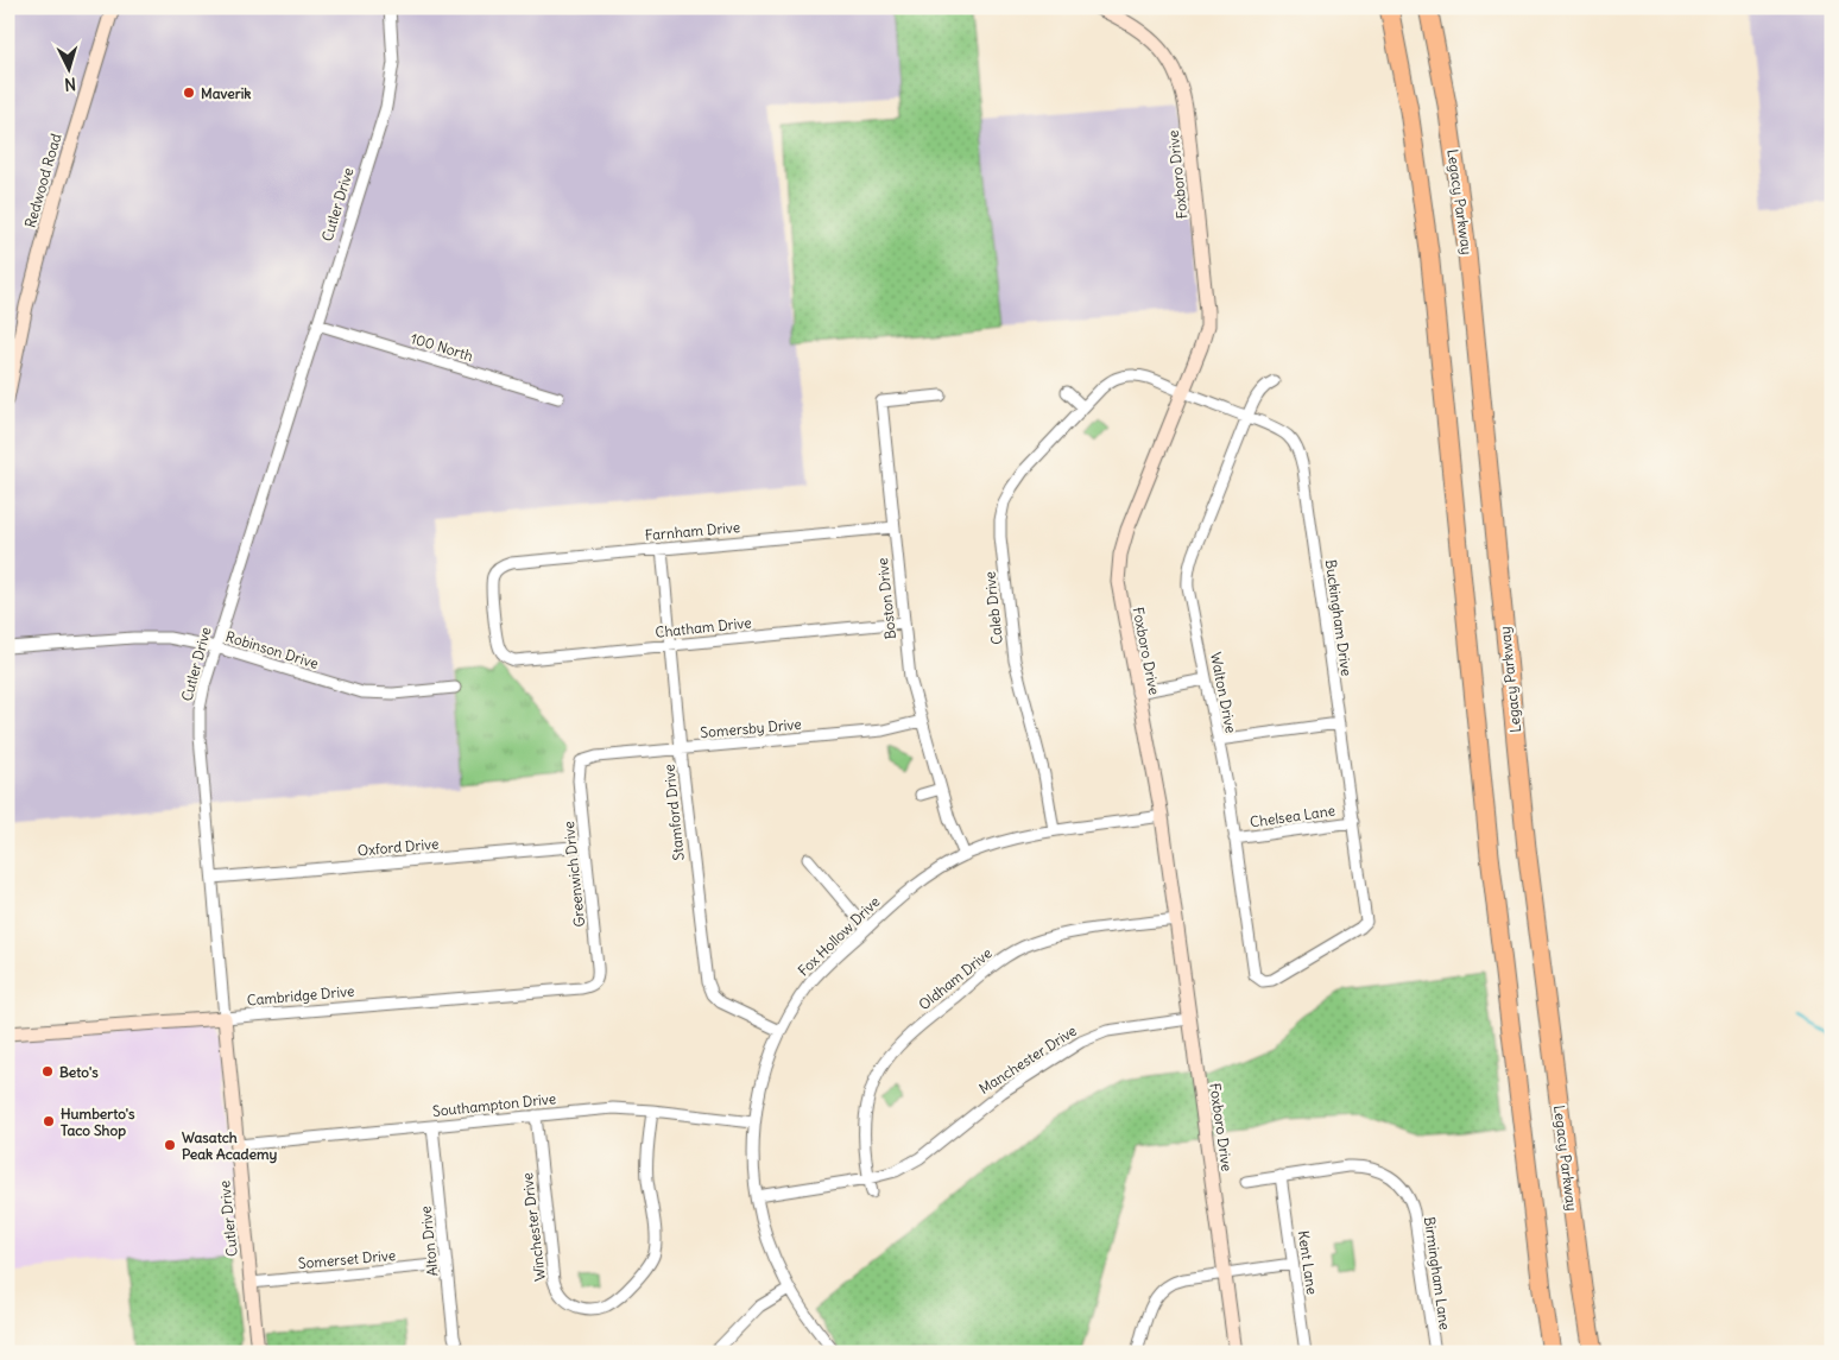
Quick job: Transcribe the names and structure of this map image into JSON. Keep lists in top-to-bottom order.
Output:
{
  "streets": {
    "highway": ["Legacy Parkway"],
    "street": [
      "Foxboro Drive",
      "Redwood Road",
      "Cutler Drive",
      "100 North",
      "Farnham Drive",
      "Boston Drive",
      "Caleb Drive",
      "Buckingham Drive",
      "Chatham Drive",
      "Robinson Drive",
      "Walton Drive",
      "Somersby Drive",
      "Stamford Drive",
      "Chelsea Lane",
      "Oxford Drive",
      "Greenwich Drive",
      "Fox Hollow Drive",
      "Oldham Drive",
      "Cambridge Drive",
      "Manchester Drive",
      "Southampton Drive",
      "Winchester Drive",
      "Alton Drive",
      "Somerset Drive",
      "Kent Lane",
      "Birmingham Lane"
    ]
  },
  "crossings": [
    ["Foxboro Drive", "Caleb Drive"],
    ["Foxboro Drive", "Buckingham Drive"],
    ["Foxboro Drive", "Fox Hollow Drive"],
    ["Foxboro Drive", "Oldham Drive"],
    ["Foxboro Drive", "Manchester Drive"],
    ["Cutler Drive", "100 North"],
    ["Cutler Drive", "Robinson Drive"],
    ["Cutler Drive", "Oxford Drive"],
    ["Cutler Drive", "Cambridge Drive"],
    ["Cutler Drive", "Southampton Drive"],
    ["Cutler Drive", "Somerset Drive"],
    ["Farnham Drive", "Boston Drive"],
    ["Farnham Drive", "Chatham Drive"],
    ["Farnham Drive", "Stamford Drive"],
    ["Boston Drive", "Chatham Drive"],
    ["Boston Drive", "Somersby Drive"],
    ["Boston Drive", "Fox Hollow Drive"],
    ["Caleb Drive", "Buckingham Drive"],
    ["Caleb Drive", "Fox Hollow Drive"],
    ["Buckingham Drive", "Walton Drive"],
    ["Buckingham Drive", "Chelsea Lane"],
    ["Chatham Drive", "Stamford Drive"],
    ["Walton Drive", "Chelsea Lane"],
    ["Somersby Drive", "Stamford Drive"],
    ["Somersby Drive", "Greenwich Drive"],
    ["Stamford Drive", "Fox Hollow Drive"],
    ["Oxford Drive", "Greenwich Drive"],
    ["Greenwich Drive", "Cambridge Drive"],
    ["Fox Hollow Drive", "Manchester Drive"],
    ["Fox Hollow Drive", "Southampton Drive"],
    ["Oldham Drive", "Manchester Drive"],
    ["Southampton Drive", "Winchester Drive"],
    ["Southampton Drive", "Alton Drive"],
    ["Alton Drive", "Somerset Drive"],
    ["Kent Lane", "Birmingham Lane"]
  ],
  "places": [
    "Maverik",
    "Beto's",
    "Humberto's Taco Shop",
    "Wasatch Peak Academy"
  ],
  "north": "bottom"
}
